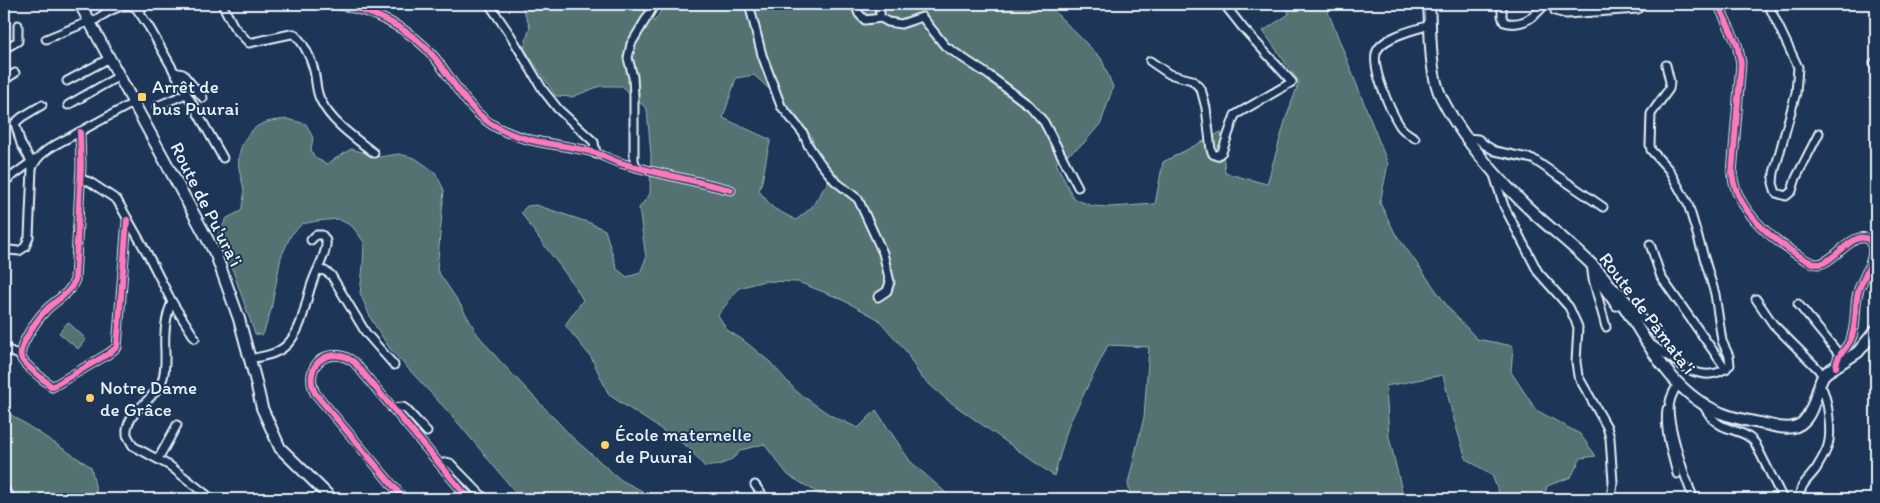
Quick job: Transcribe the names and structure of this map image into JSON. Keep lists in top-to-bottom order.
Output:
{
  "streets": {
    "main road": ["Route de Pu'ura'i", "Route de Pāmata'i"]
  },
  "places": {
    "transit": ["Arrêt de bus Puurai"],
    "other": ["Notre Dame de Grâce", "École maternelle de Puurai"]
  }
}
